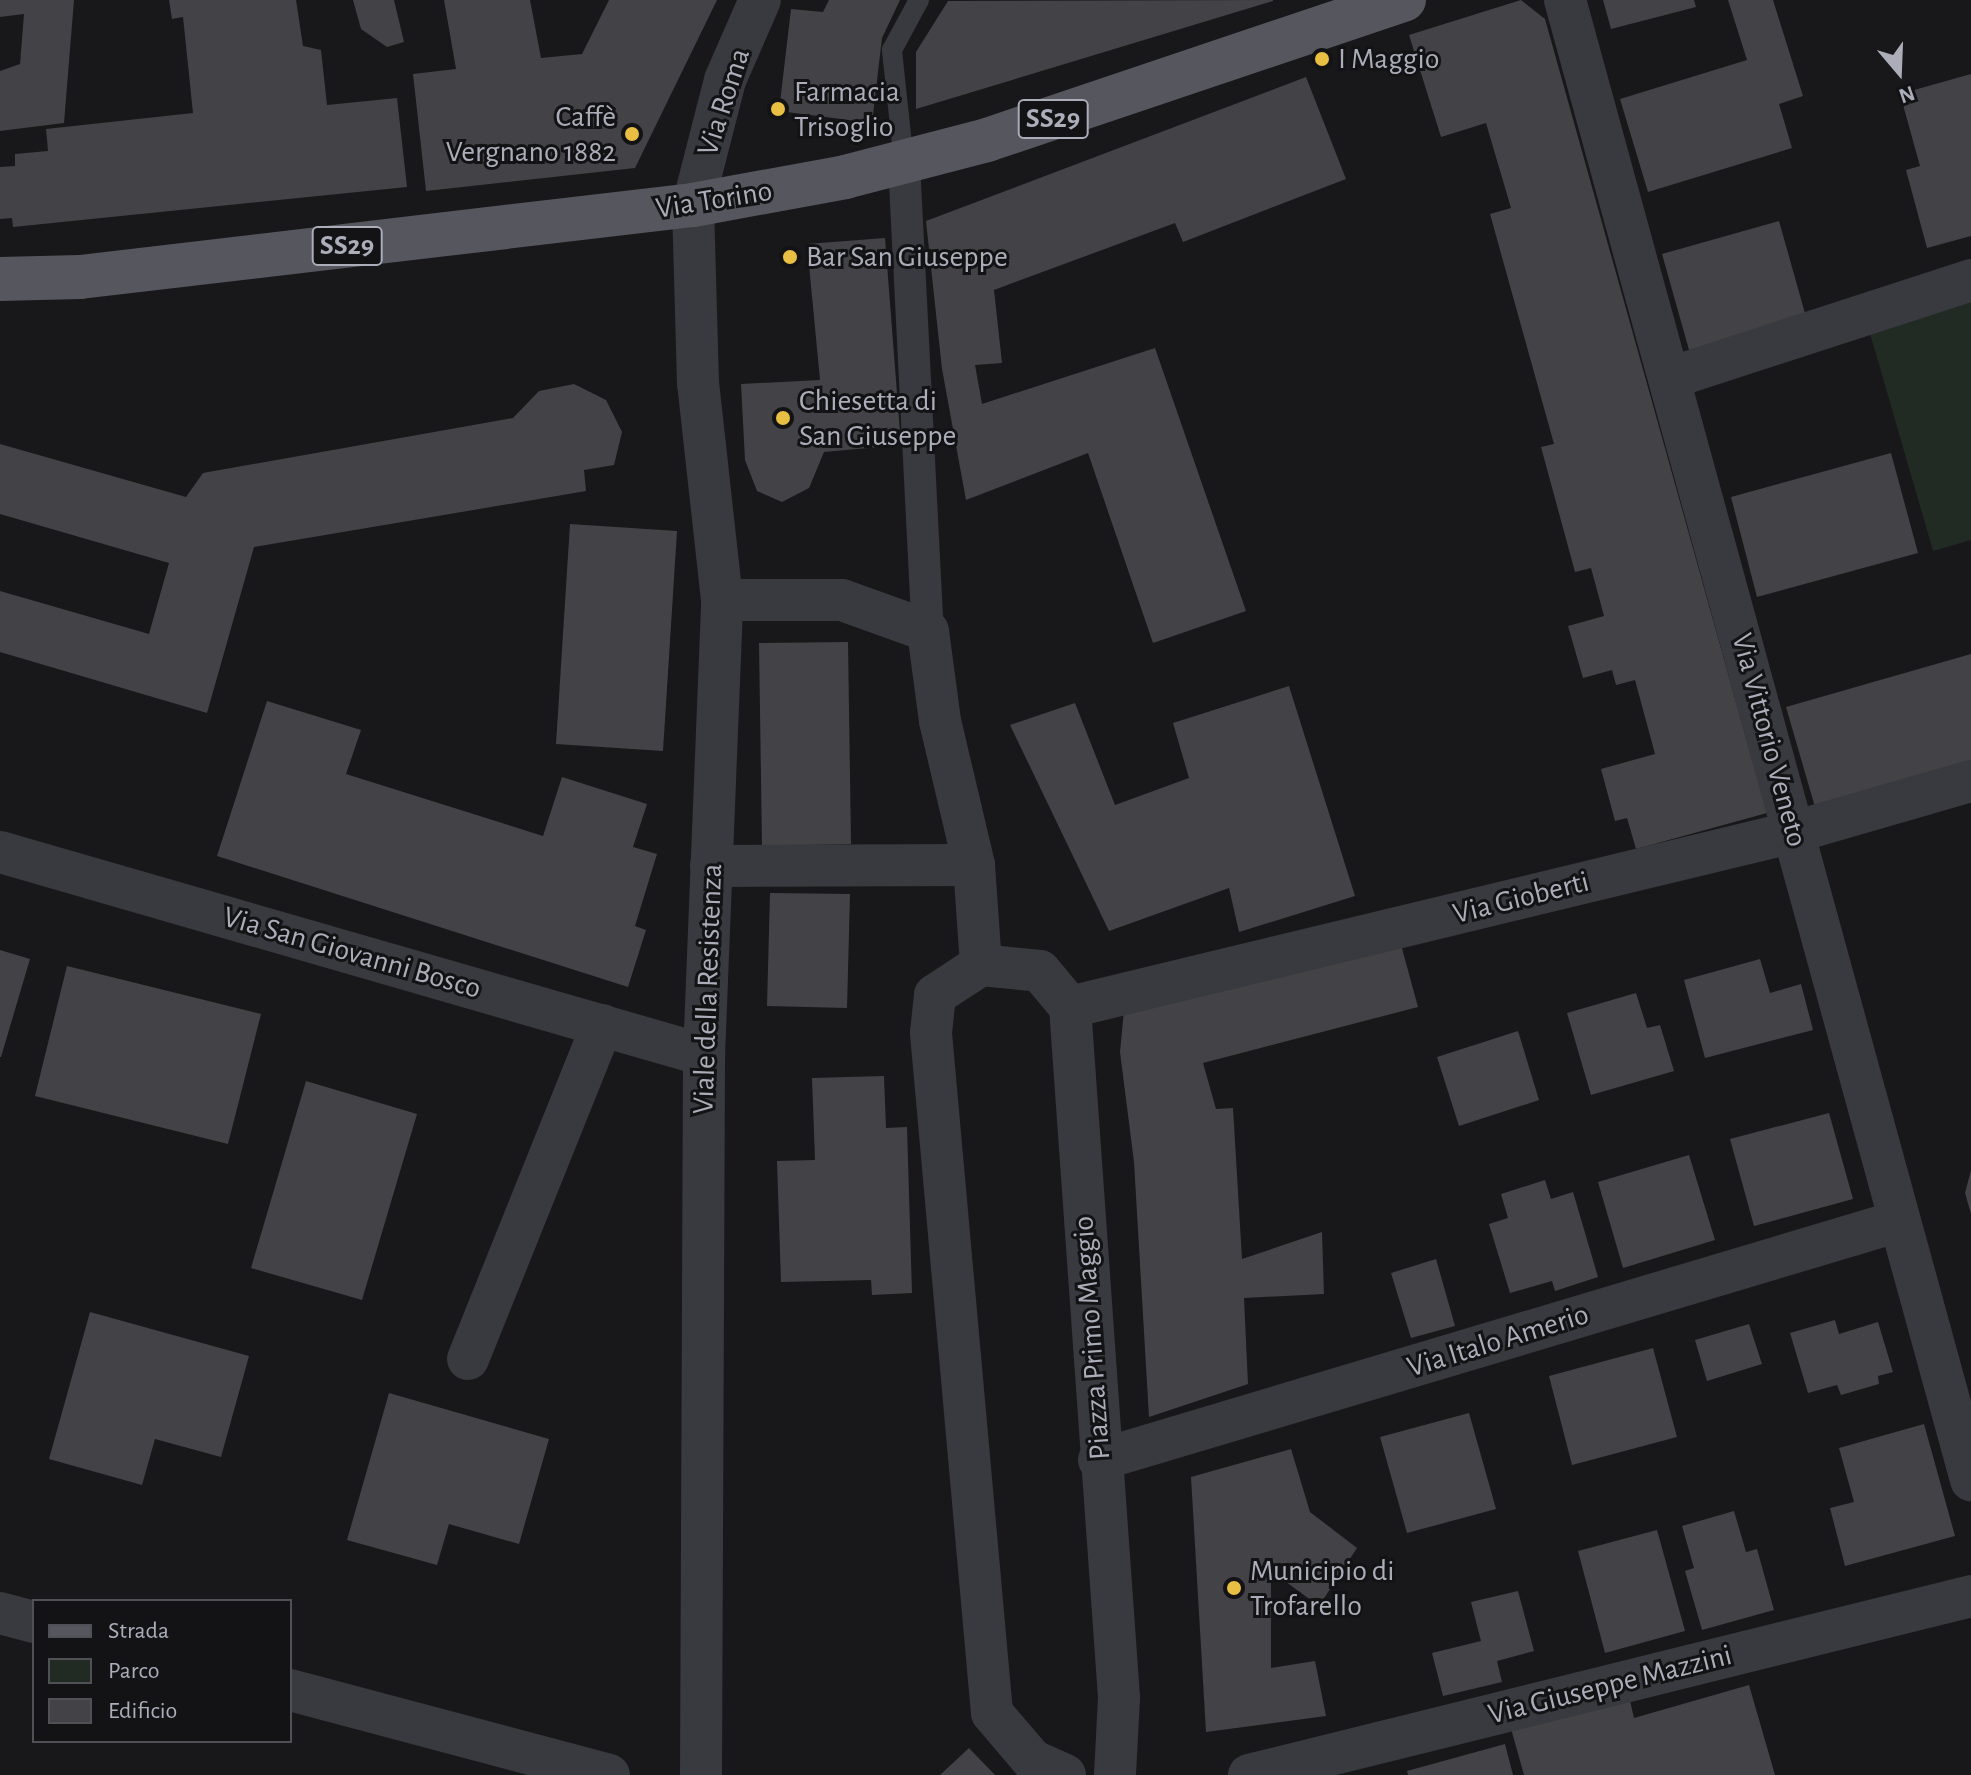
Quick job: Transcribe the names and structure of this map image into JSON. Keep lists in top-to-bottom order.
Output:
{
  "streets": {
    "main road": ["SS29", "Via Torino"],
    "street": [
      "Via Roma",
      "Via Vittorio Veneto",
      "Via Gioberti",
      "Via San Giovanni Bosco",
      "Viale della Resistenza",
      "Piazza Primo Maggio",
      "Via Italo Amerio",
      "Via Giuseppe Mazzini"
    ]
  },
  "crossings": [
    ["Via Roma", "Via Torino"],
    ["Via Roma", "Viale della Resistenza"],
    ["Via Torino", "Viale della Resistenza"],
    ["Via Vittorio Veneto", "Via Gioberti"],
    ["Via Vittorio Veneto", "Via Italo Amerio"],
    ["Via Gioberti", "Piazza Primo Maggio"],
    ["Via San Giovanni Bosco", "Viale della Resistenza"],
    ["Piazza Primo Maggio", "Via Italo Amerio"]
  ],
  "places": [
    "I Maggio",
    "Farmacia Trisoglio",
    "Caffè Vergnano 1882",
    "Bar San Giuseppe",
    "Chiesetta di San Giuseppe",
    "Municipio di Trofarello"
  ],
  "legend": ["Strada", "Parco", "Edificio"],
  "north": "bottom"
}
